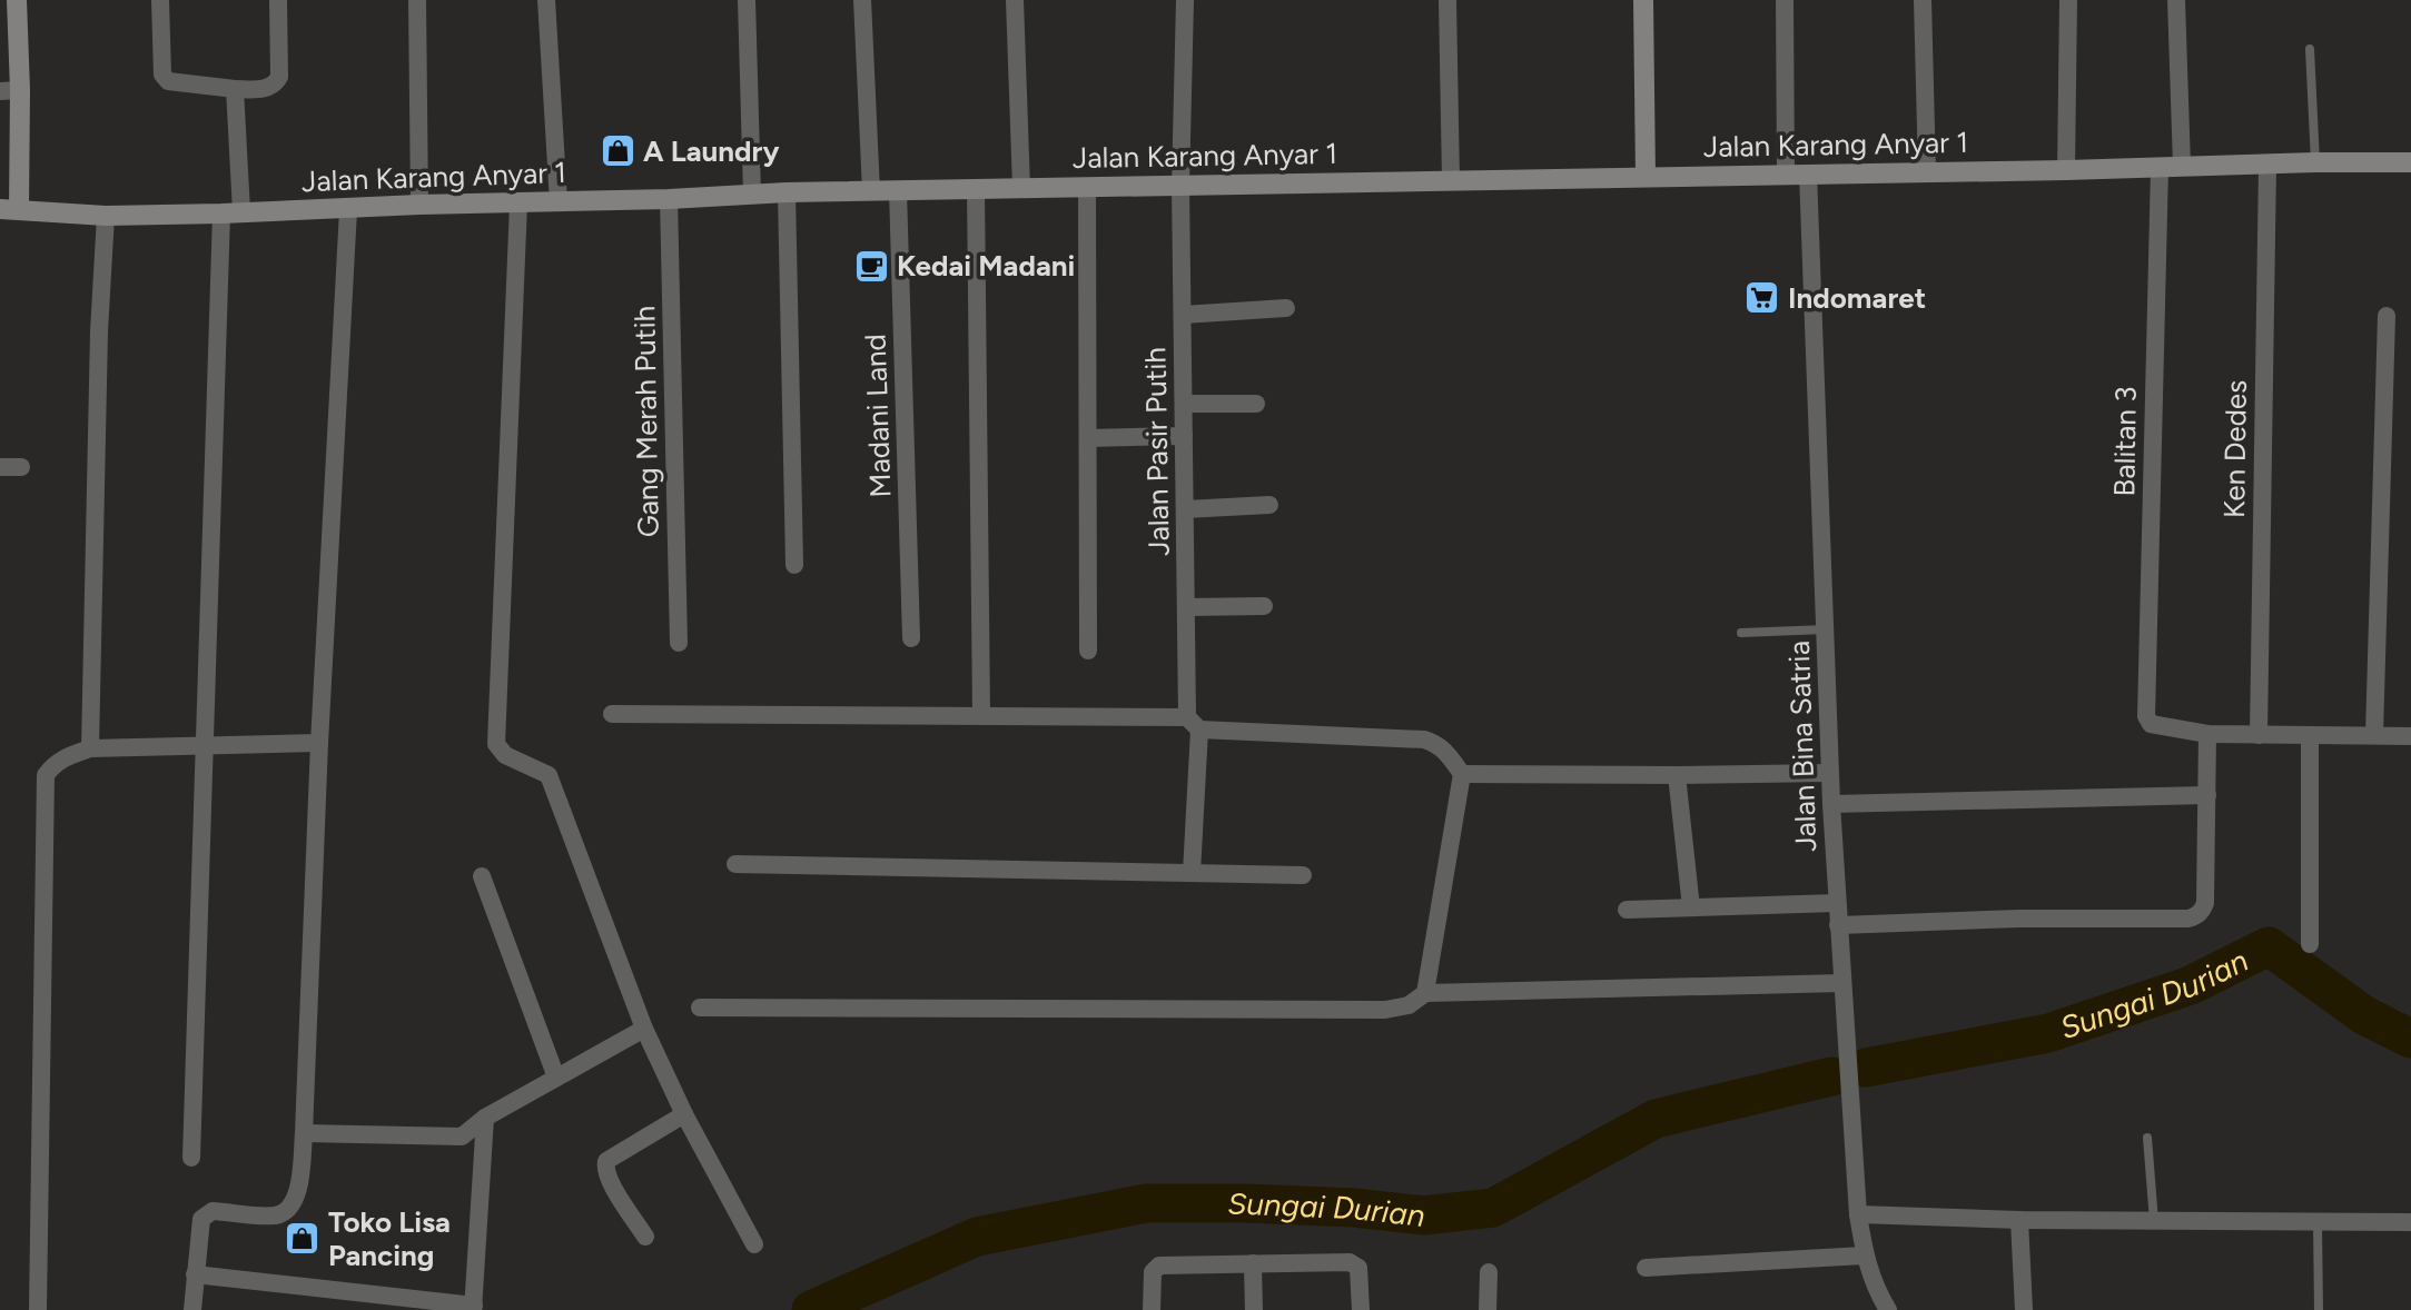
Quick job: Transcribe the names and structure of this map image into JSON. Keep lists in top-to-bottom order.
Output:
{
  "streets": {
    "main road": ["Jalan Karang Anyar 1"],
    "street": [
      "Madani Land",
      "Gang Merah Putih",
      "Balitan 3",
      "Ken Dedes",
      "Jalan Pasir Putih",
      "Jalan Bina Satria"
    ]
  },
  "crossings": [
    ["Jalan Karang Anyar 1", "Madani Land"],
    ["Jalan Karang Anyar 1", "Gang Merah Putih"],
    ["Jalan Karang Anyar 1", "Balitan 3"],
    ["Jalan Karang Anyar 1", "Ken Dedes"],
    ["Jalan Karang Anyar 1", "Jalan Pasir Putih"],
    ["Jalan Karang Anyar 1", "Jalan Bina Satria"]
  ],
  "water": ["Sungai Durian"],
  "places": {
    "shop": ["A Laundry", "Toko Lisa Pancing"],
    "cafe": ["Kedai Madani"],
    "supermarket": ["Indomaret"]
  }
}
